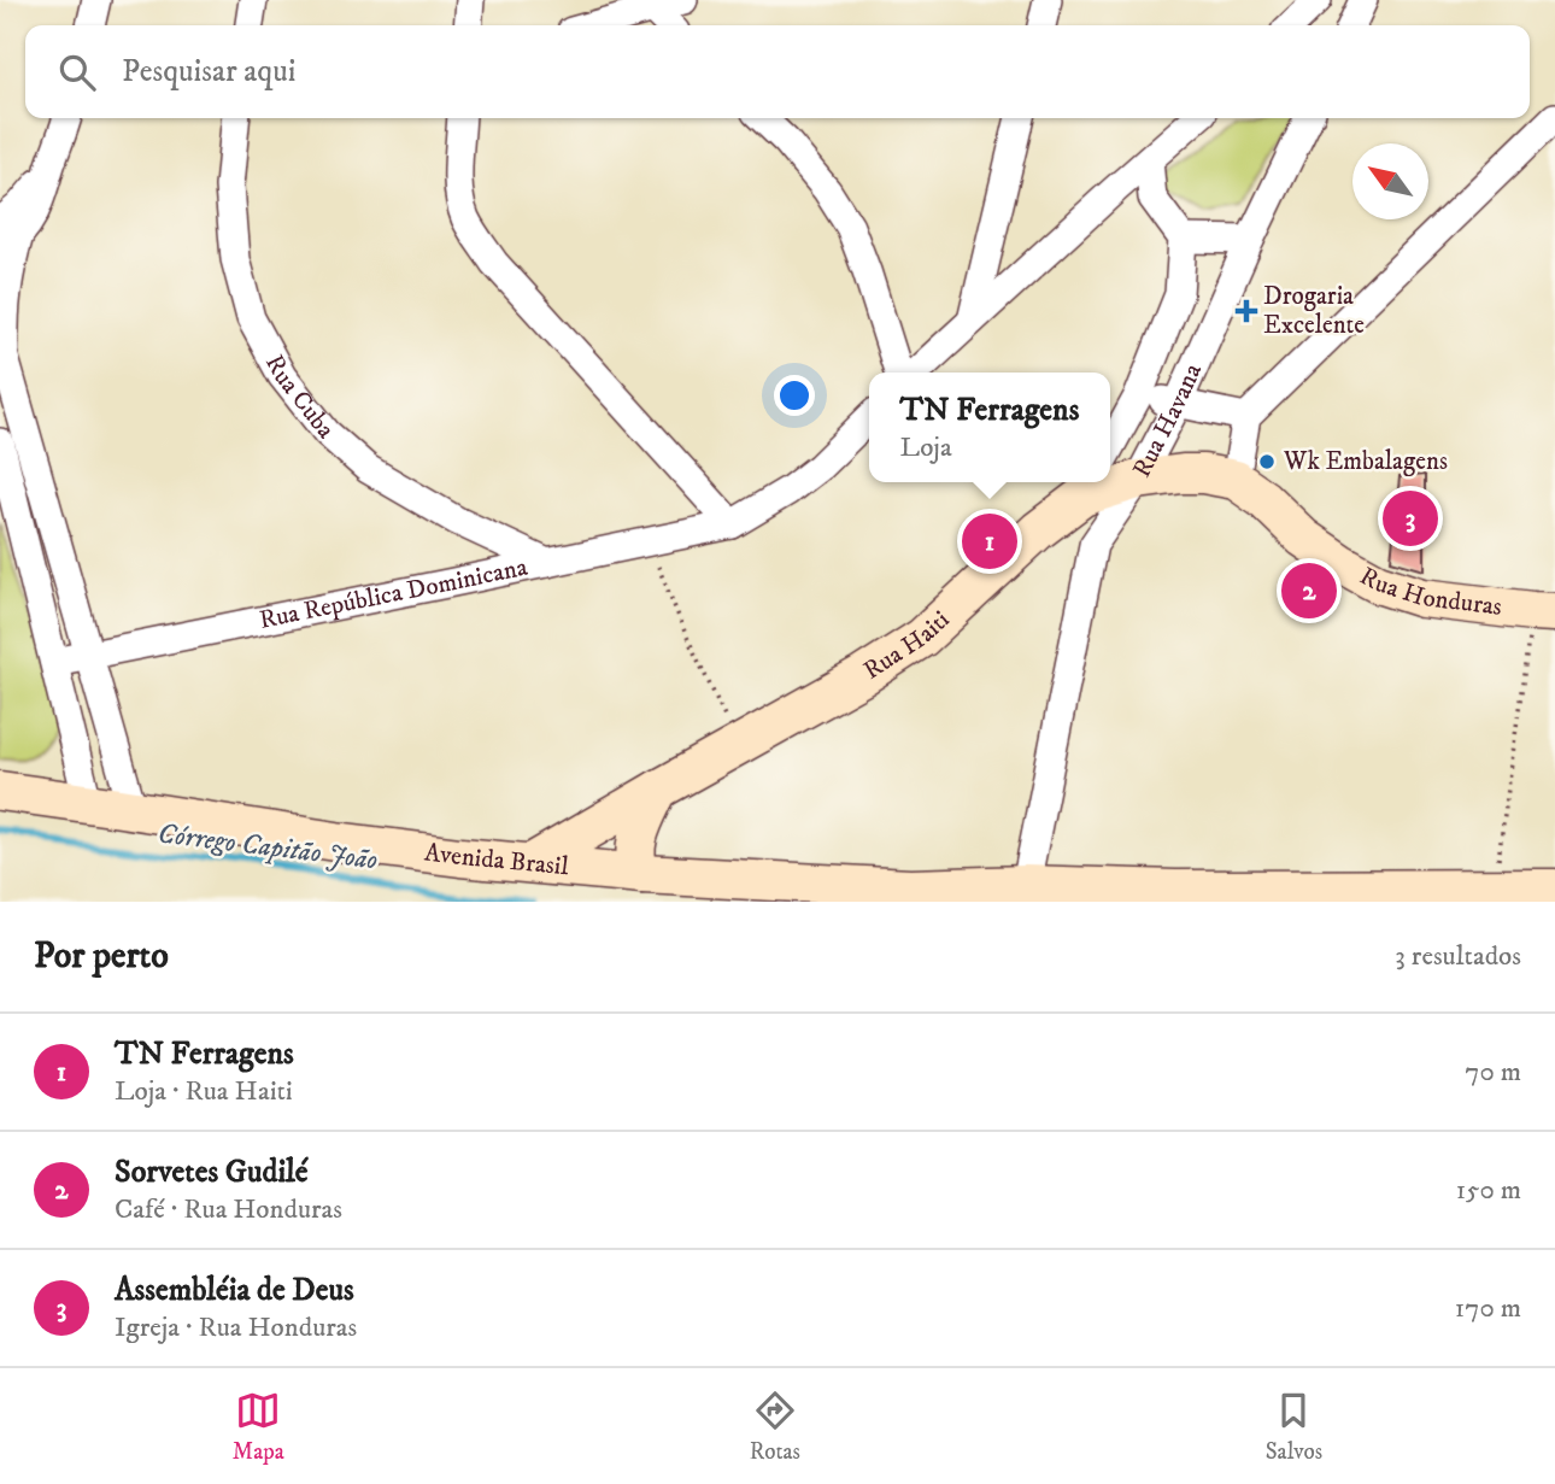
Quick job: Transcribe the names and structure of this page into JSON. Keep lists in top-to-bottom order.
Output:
{
  "streets": {
    "main road": ["Rua Honduras", "Rua Haiti", "Avenida Brasil"],
    "street": ["Rua Cuba", "Rua Havana", "Rua República Dominicana"]
  },
  "crossings": [
    ["Rua Cuba", "Rua República Dominicana"],
    ["Rua Havana", "Rua Honduras"],
    ["Rua Havana", "Rua Haiti"],
    ["Rua Havana", "Avenida Brasil"],
    ["Rua Honduras", "Rua Haiti"],
    ["Rua Haiti", "Avenida Brasil"]
  ],
  "water": ["Córrego Capitão João"],
  "places": {
    "health": ["Drogaria Excelente"],
    "other": ["Wk Embalagens"]
  },
  "north": "top left",
  "page": {
    "search": "Pesquisar aqui",
    "popup": ["TN Ferragens", "Loja"],
    "pins": ["3", "1", "2"],
    "heading": ["Por perto", "3 resultados"],
    "list": [
      {
        "mark": "1",
        "name": "TN Ferragens",
        "note": "Loja · Rua Haiti",
        "value": "70 m"
      },
      {
        "mark": "2",
        "name": "Sorvetes Gudilé",
        "note": "Café · Rua Honduras",
        "value": "150 m"
      },
      {
        "mark": "3",
        "name": "Assembléia de Deus",
        "note": "Igreja · Rua Honduras",
        "value": "170 m"
      }
    ],
    "nav": ["Mapa", "Rotas", "Salvos"]
  }
}
